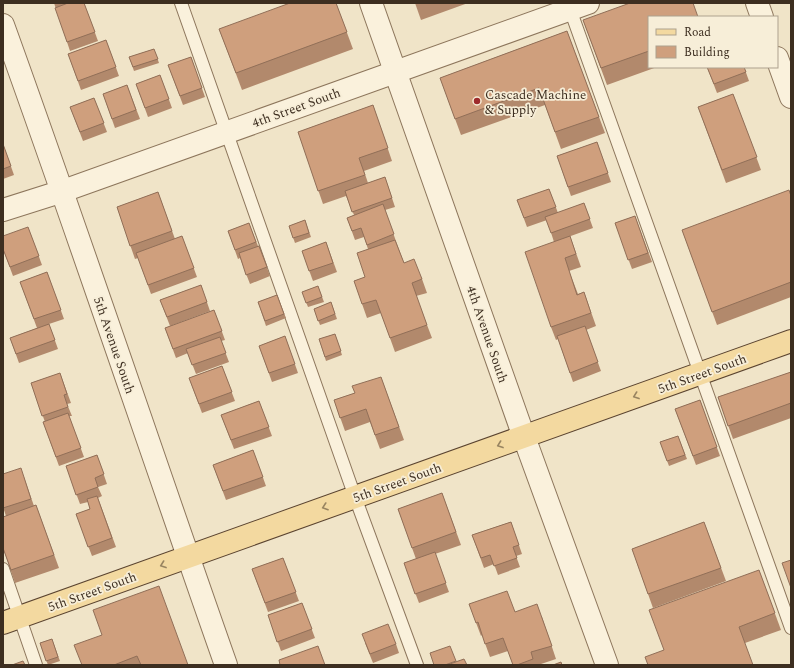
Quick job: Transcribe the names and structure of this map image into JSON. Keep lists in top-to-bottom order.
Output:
{
  "streets": {
    "main road": ["5th Street South"],
    "street": ["4th Street South", "4th Avenue South", "5th Avenue South"]
  },
  "crossings": [
    ["4th Street South", "4th Avenue South"],
    ["4th Street South", "5th Avenue South"],
    ["4th Avenue South", "5th Street South"],
    ["5th Avenue South", "5th Street South"]
  ],
  "one_way": ["5th Street South"],
  "places": ["Cascade Machine & Supply"],
  "legend": ["Road", "Building"]
}
